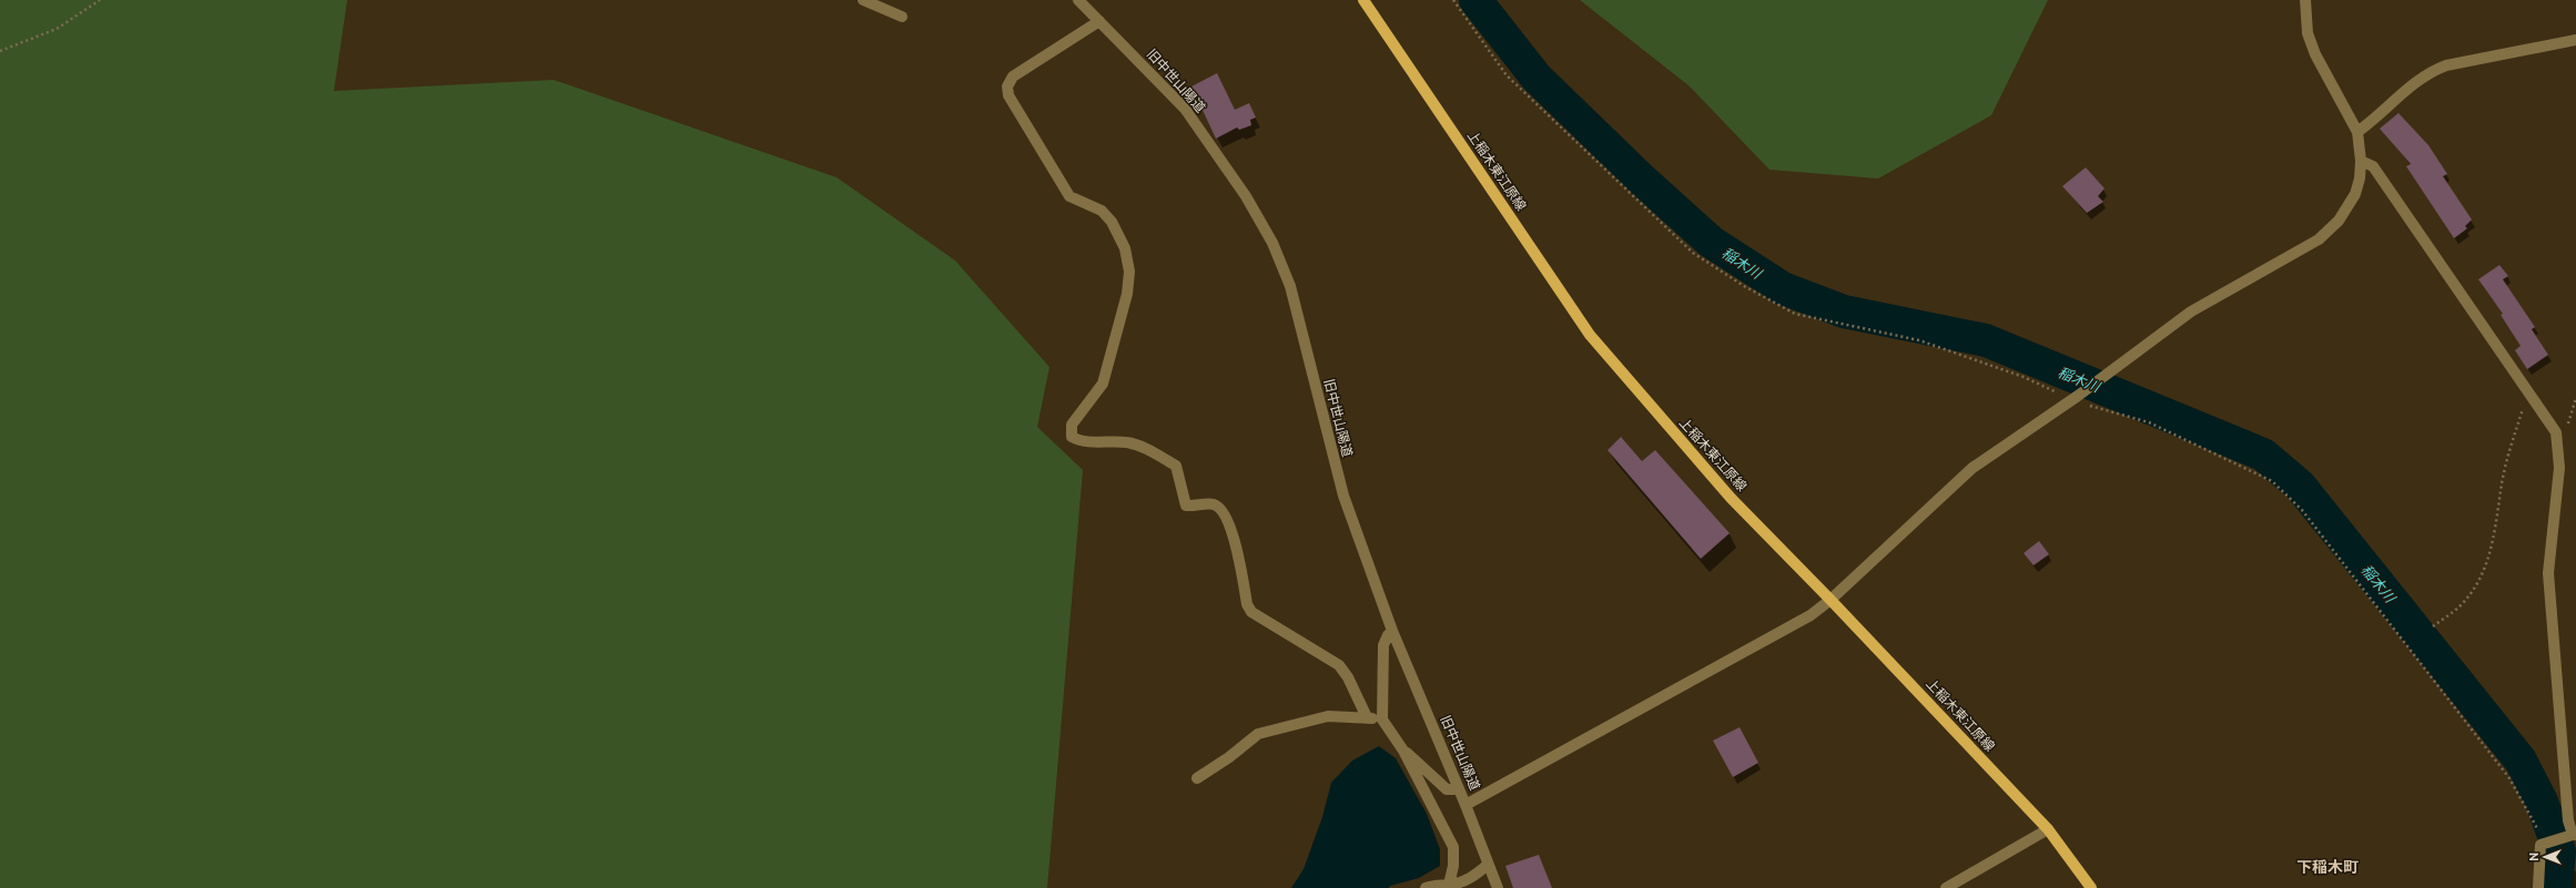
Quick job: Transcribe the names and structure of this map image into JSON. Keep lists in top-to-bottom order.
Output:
{
  "streets": {
    "main road": ["上稲木東江原線"],
    "street": ["旧中世山陽道"]
  },
  "districts": ["下稲木町"],
  "water": ["稲木川"],
  "north": "left"
}
